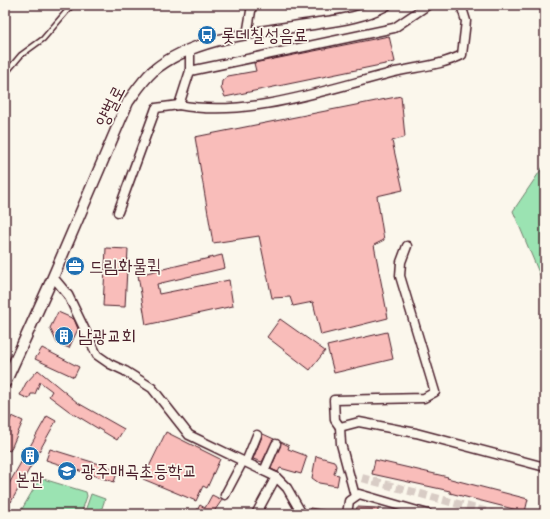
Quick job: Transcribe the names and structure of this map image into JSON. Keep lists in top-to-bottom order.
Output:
{
  "streets": {
    "street": ["양벌로"]
  },
  "places": {
    "bus stop": ["롯데칠성음료"],
    "office": ["드림화물퀵"],
    "building": ["남광교회", "본관"],
    "school or university": ["광주매곡초등학교"]
  }
}
